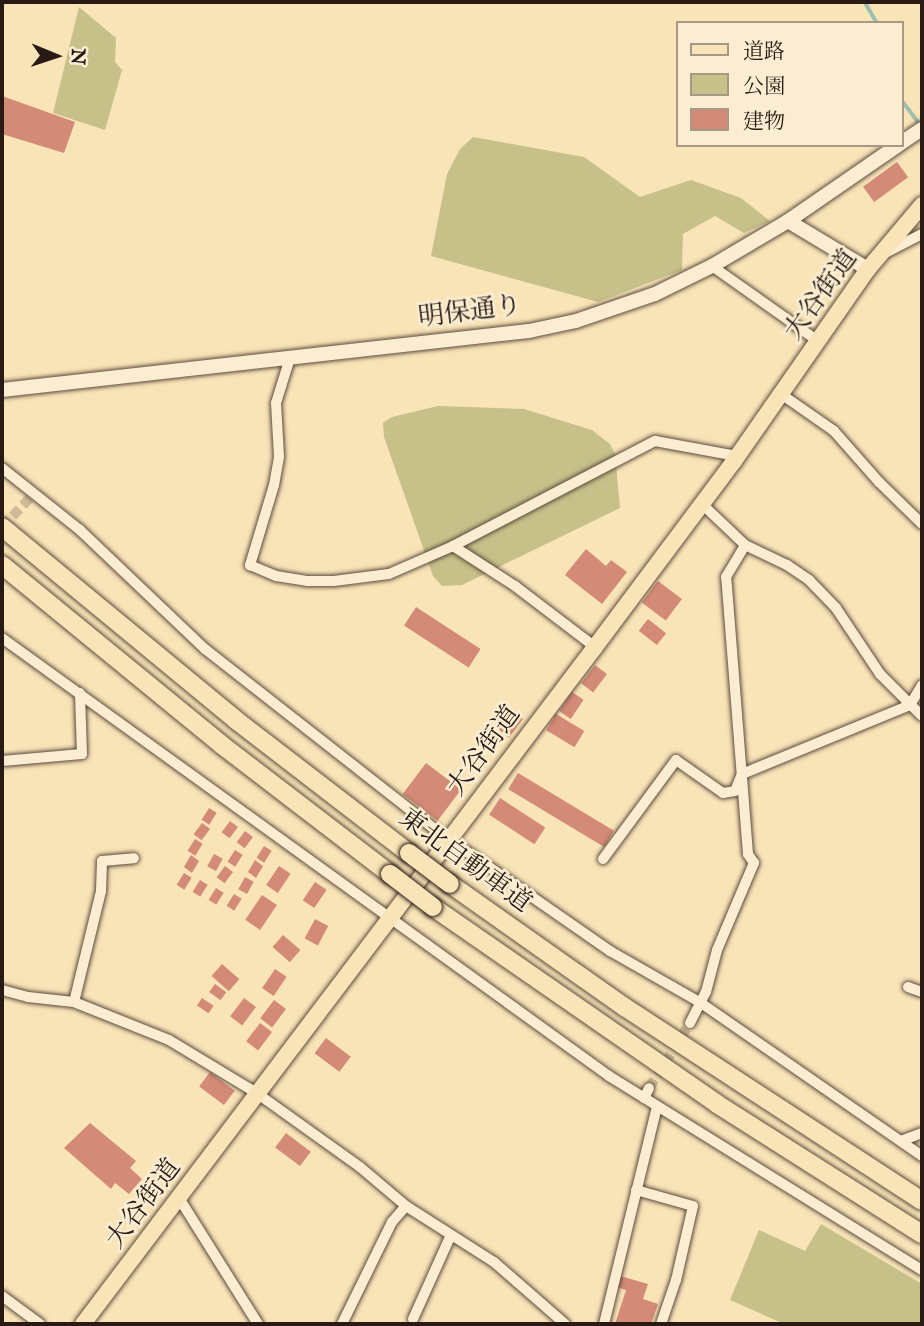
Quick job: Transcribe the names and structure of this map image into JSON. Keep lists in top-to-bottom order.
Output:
{
  "streets": {
    "highway": ["東北自動車道"],
    "main road": ["大谷街道"],
    "street": ["明保通り"]
  },
  "legend": ["道路", "公園", "建物"],
  "north": "right"
}
